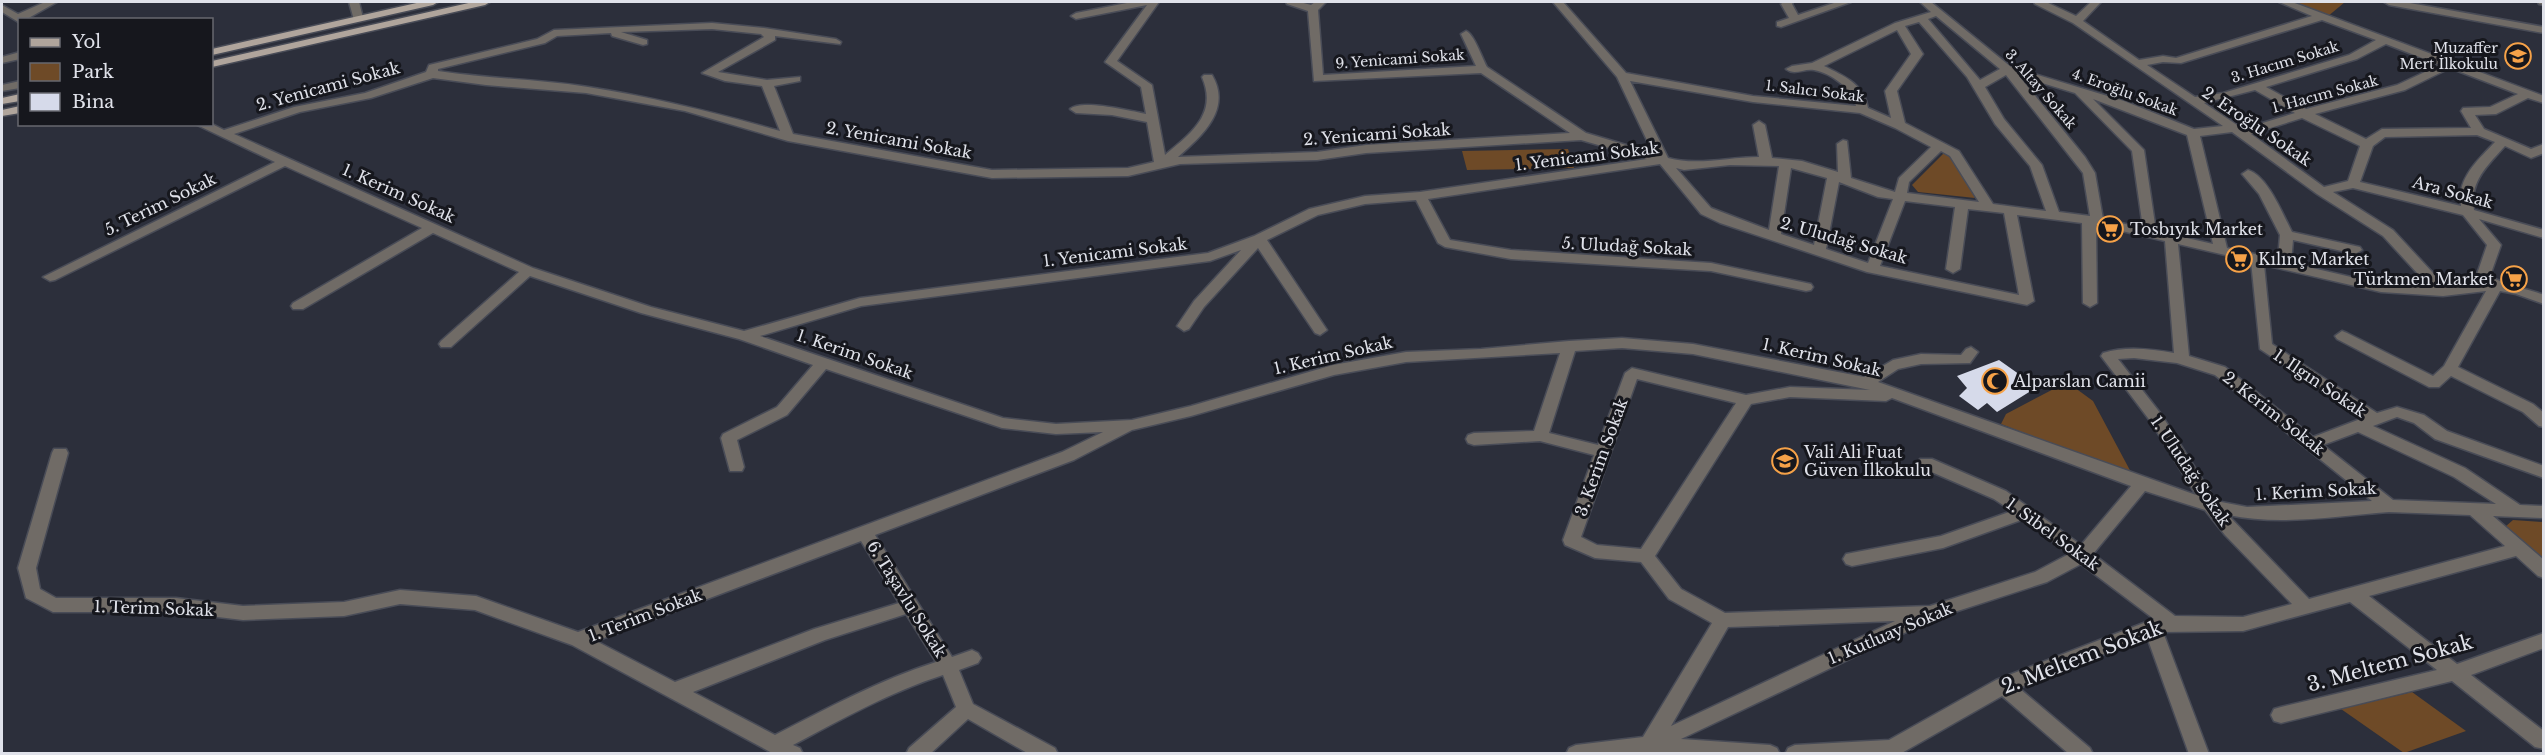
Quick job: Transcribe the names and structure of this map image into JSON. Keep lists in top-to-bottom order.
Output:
{
  "streets": {
    "street": [
      "9. Yenicami Sokak",
      "3. Hacım Sokak",
      "2. Yenicami Sokak",
      "3. Altay Sokak",
      "1. Salıcı Sokak",
      "4. Eroğlu Sokak",
      "1. Hacım Sokak",
      "2. Eroğlu Sokak",
      "1. Yenicami Sokak",
      "Ara Sokak",
      "1. Kerim Sokak",
      "5. Terim Sokak",
      "2. Uludağ Sokak",
      "5. Uludağ Sokak",
      "1. Ilgın Sokak",
      "2. Kerim Sokak",
      "3. Kerim Sokak",
      "1. Uludağ Sokak",
      "1. Sibel Sokak",
      "6. Taşavlu Sokak",
      "1. Terim Sokak",
      "1. Kutluay Sokak",
      "2. Meltem Sokak",
      "3. Meltem Sokak"
    ]
  },
  "crossings": [
    ["3. Hacım Sokak", "2. Eroğlu Sokak"],
    ["2. Yenicami Sokak", "1. Kerim Sokak"],
    ["3. Altay Sokak", "4. Eroğlu Sokak"],
    ["3. Altay Sokak", "1. Yenicami Sokak"],
    ["1. Salıcı Sokak", "1. Yenicami Sokak"],
    ["1. Salıcı Sokak", "2. Uludağ Sokak"],
    ["4. Eroğlu Sokak", "1. Hacım Sokak"],
    ["4. Eroğlu Sokak", "2. Eroğlu Sokak"],
    ["1. Hacım Sokak", "2. Eroğlu Sokak"],
    ["2. Eroğlu Sokak", "1. Yenicami Sokak"],
    ["1. Yenicami Sokak", "1. Kerim Sokak"],
    ["1. Yenicami Sokak", "2. Uludağ Sokak"],
    ["1. Yenicami Sokak", "5. Uludağ Sokak"],
    ["1. Yenicami Sokak", "1. Ilgın Sokak"],
    ["1. Kerim Sokak", "5. Terim Sokak"],
    ["1. Kerim Sokak", "1. Ilgın Sokak"],
    ["1. Kerim Sokak", "2. Kerim Sokak"],
    ["1. Kerim Sokak", "1. Uludağ Sokak"],
    ["1. Kerim Sokak", "1. Terim Sokak"],
    ["1. Kerim Sokak", "1. Kutluay Sokak"],
    ["2. Kerim Sokak", "1. Uludağ Sokak"],
    ["1. Uludağ Sokak", "2. Meltem Sokak"],
    ["1. Sibel Sokak", "1. Kutluay Sokak"],
    ["1. Sibel Sokak", "2. Meltem Sokak"],
    ["6. Taşavlu Sokak", "1. Terim Sokak"]
  ],
  "places": {
    "school or university": ["Muzaffer Mert İlkokulu", "Vali Ali Fuat Güven İlkokulu"],
    "supermarket": ["Tosbıyık Market", "Kılınç Market", "Türkmen Market"],
    "mosque": ["Alparslan Camii"]
  },
  "legend": ["Yol", "Park", "Bina"]
}
